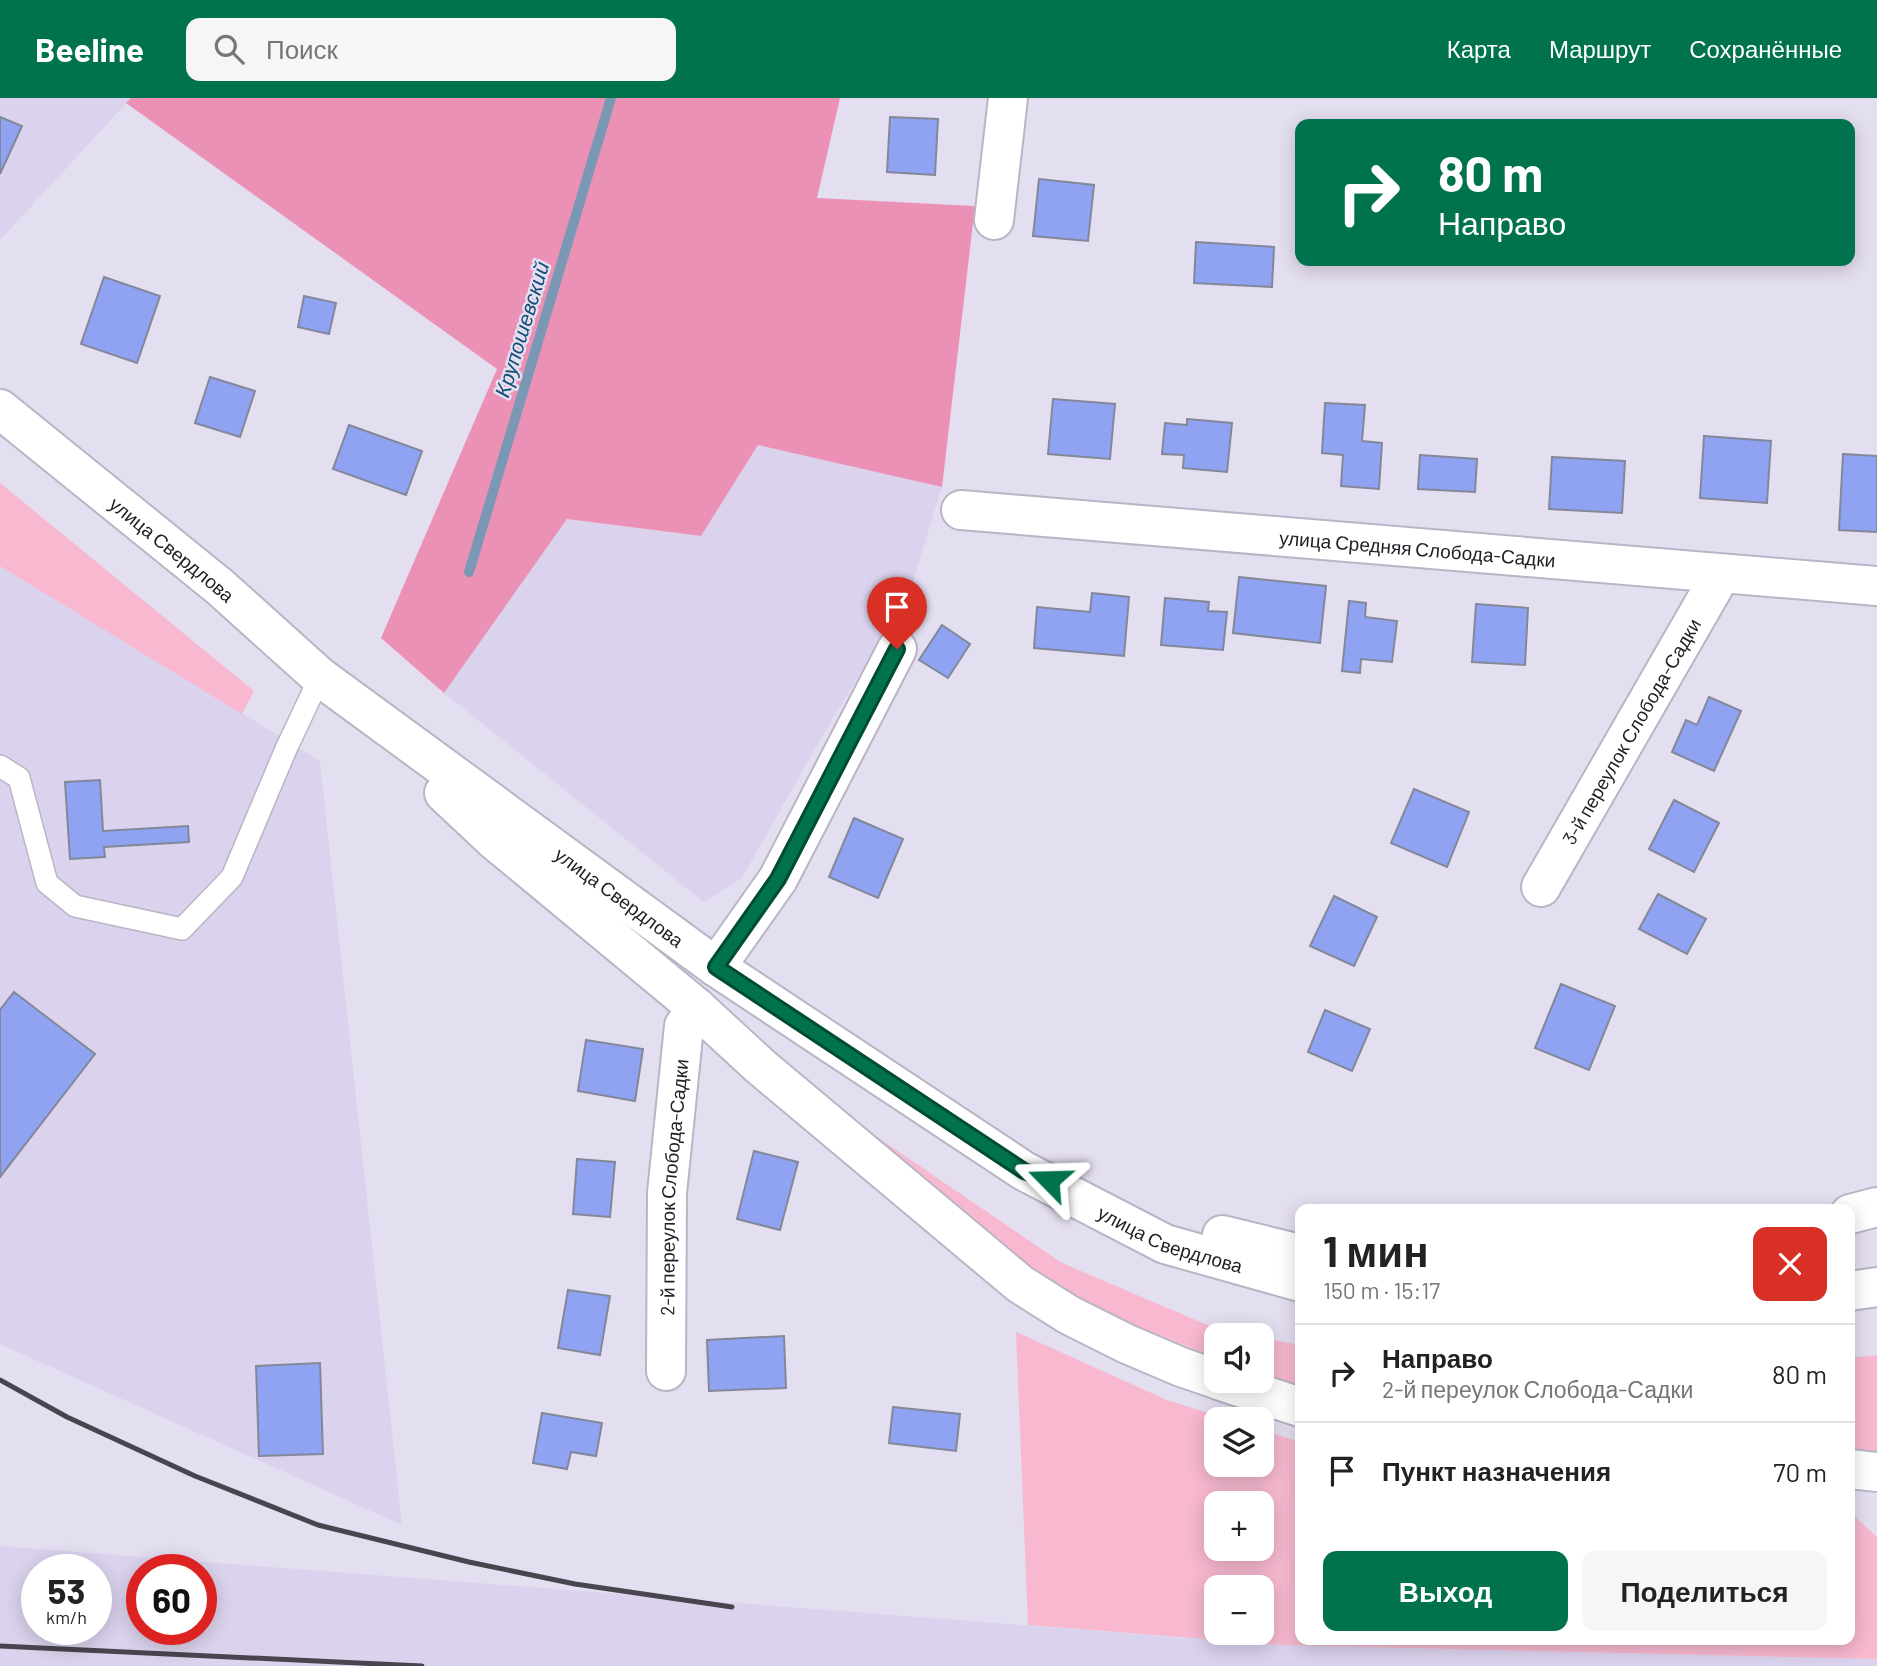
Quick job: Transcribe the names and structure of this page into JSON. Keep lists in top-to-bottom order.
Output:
{
  "streets": {
    "main road": [
      "улица Свердлова",
      "улица Средняя Слобода-Садки",
      "3-й переулок Слобода-Садки",
      "2-й переулок Слобода-Садки"
    ]
  },
  "crossings": [
    ["улица Средняя Слобода-Садки", "3-й переулок Слобода-Садки"]
  ],
  "water": ["Крупошевский"],
  "page": {
    "header": "Beeline",
    "search": "Поиск",
    "nav": ["Карта", "Маршрут", "Сохранённые"],
    "turn": ["80 m", "Направо"],
    "heading": ["1 мин", "150 m · 15:17"],
    "map_buttons": ["+", "−"],
    "list": [
      {
        "name": "Направо",
        "note": "2-й переулок Слобода-Садки",
        "value": "80 m"
      },
      {
        "name": "Пункт назначения",
        "value": "70 m"
      }
    ],
    "buttons": ["Выход", "Поделиться"],
    "speed": "53 km/h",
    "limit": "60"
  }
}
